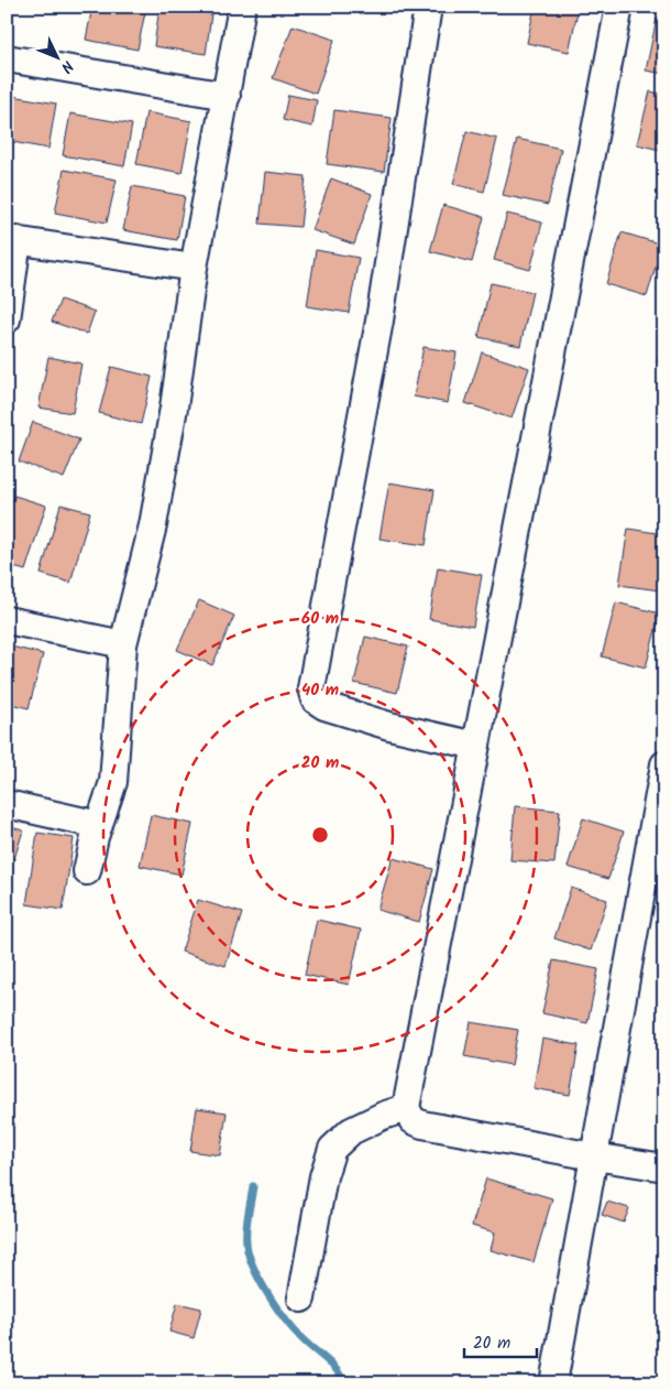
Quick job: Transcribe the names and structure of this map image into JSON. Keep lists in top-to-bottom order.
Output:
{
  "scale_bar": "20 m",
  "north": "bottom right",
  "rings": ["60 m", "40 m", "20 m"]
}
